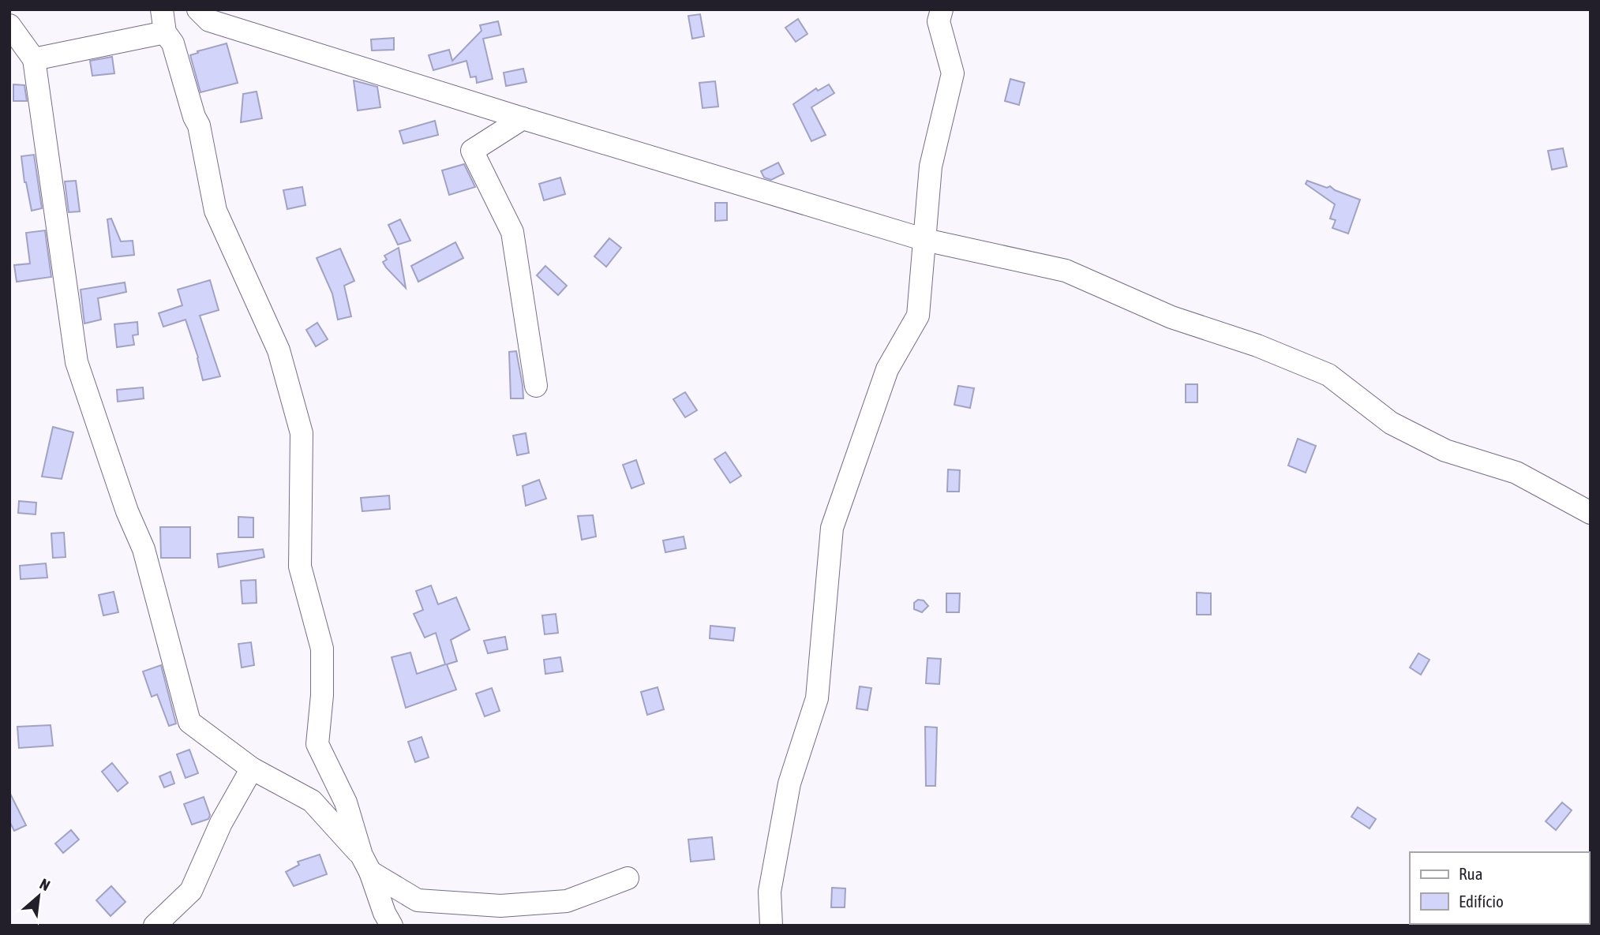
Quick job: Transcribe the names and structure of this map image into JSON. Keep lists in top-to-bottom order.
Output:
{
  "legend": ["Rua", "Edifício"],
  "north": "top right"
}
